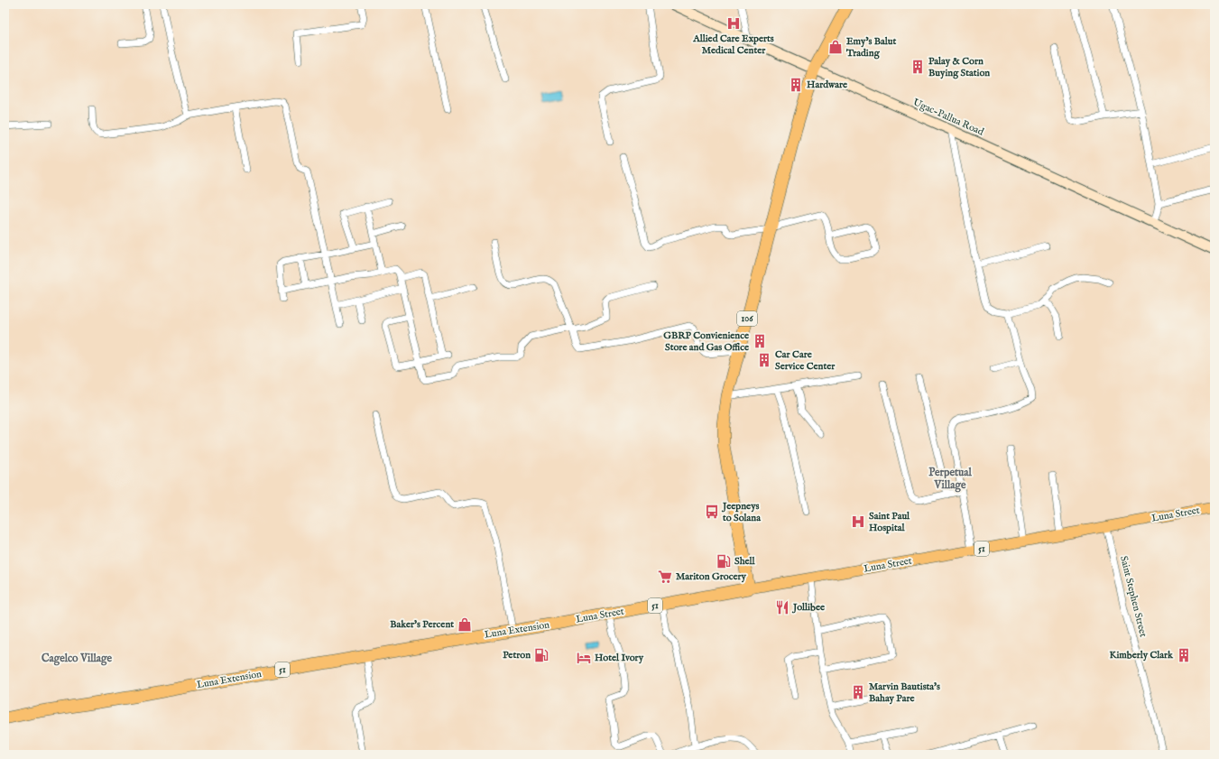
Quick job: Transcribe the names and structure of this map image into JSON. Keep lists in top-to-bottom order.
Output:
{
  "streets": {
    "highway": [
      "106",
      "Luna Street",
      "51",
      "Luna Extension"
    ],
    "street": ["Ugac-Pallua Road", "Saint Stephen Street"]
  },
  "crossings": [
    ["Ugac-Pallua Road", "106"],
    ["106", "Luna Street"],
    ["Luna Street", "Saint Stephen Street"],
    ["Luna Street", "Luna Extension"]
  ],
  "districts": ["Perpetual Village", "Cagelco Village"],
  "places": {
    "hospital": ["Allied Care Experts Medical Center", "Saint Paul Hospital"],
    "shop": ["Emy’s Balut Trading", "Baker's Percent"],
    "building": [
      "Palay & Corn Buying Station",
      "Hardware",
      "GBRP Convienience Store and Gas Office",
      "Car Care Service Center",
      "Kimberly Clark",
      "Marvin Bautista's Bahay Pare"
    ],
    "bus stop": ["Jeepneys to Solana"],
    "fuel station": ["Shell", "Petron"],
    "supermarket": ["Mariton Grocery"],
    "restaurant": ["Jollibee"],
    "hotel": ["Hotel Ivory"]
  }
}
